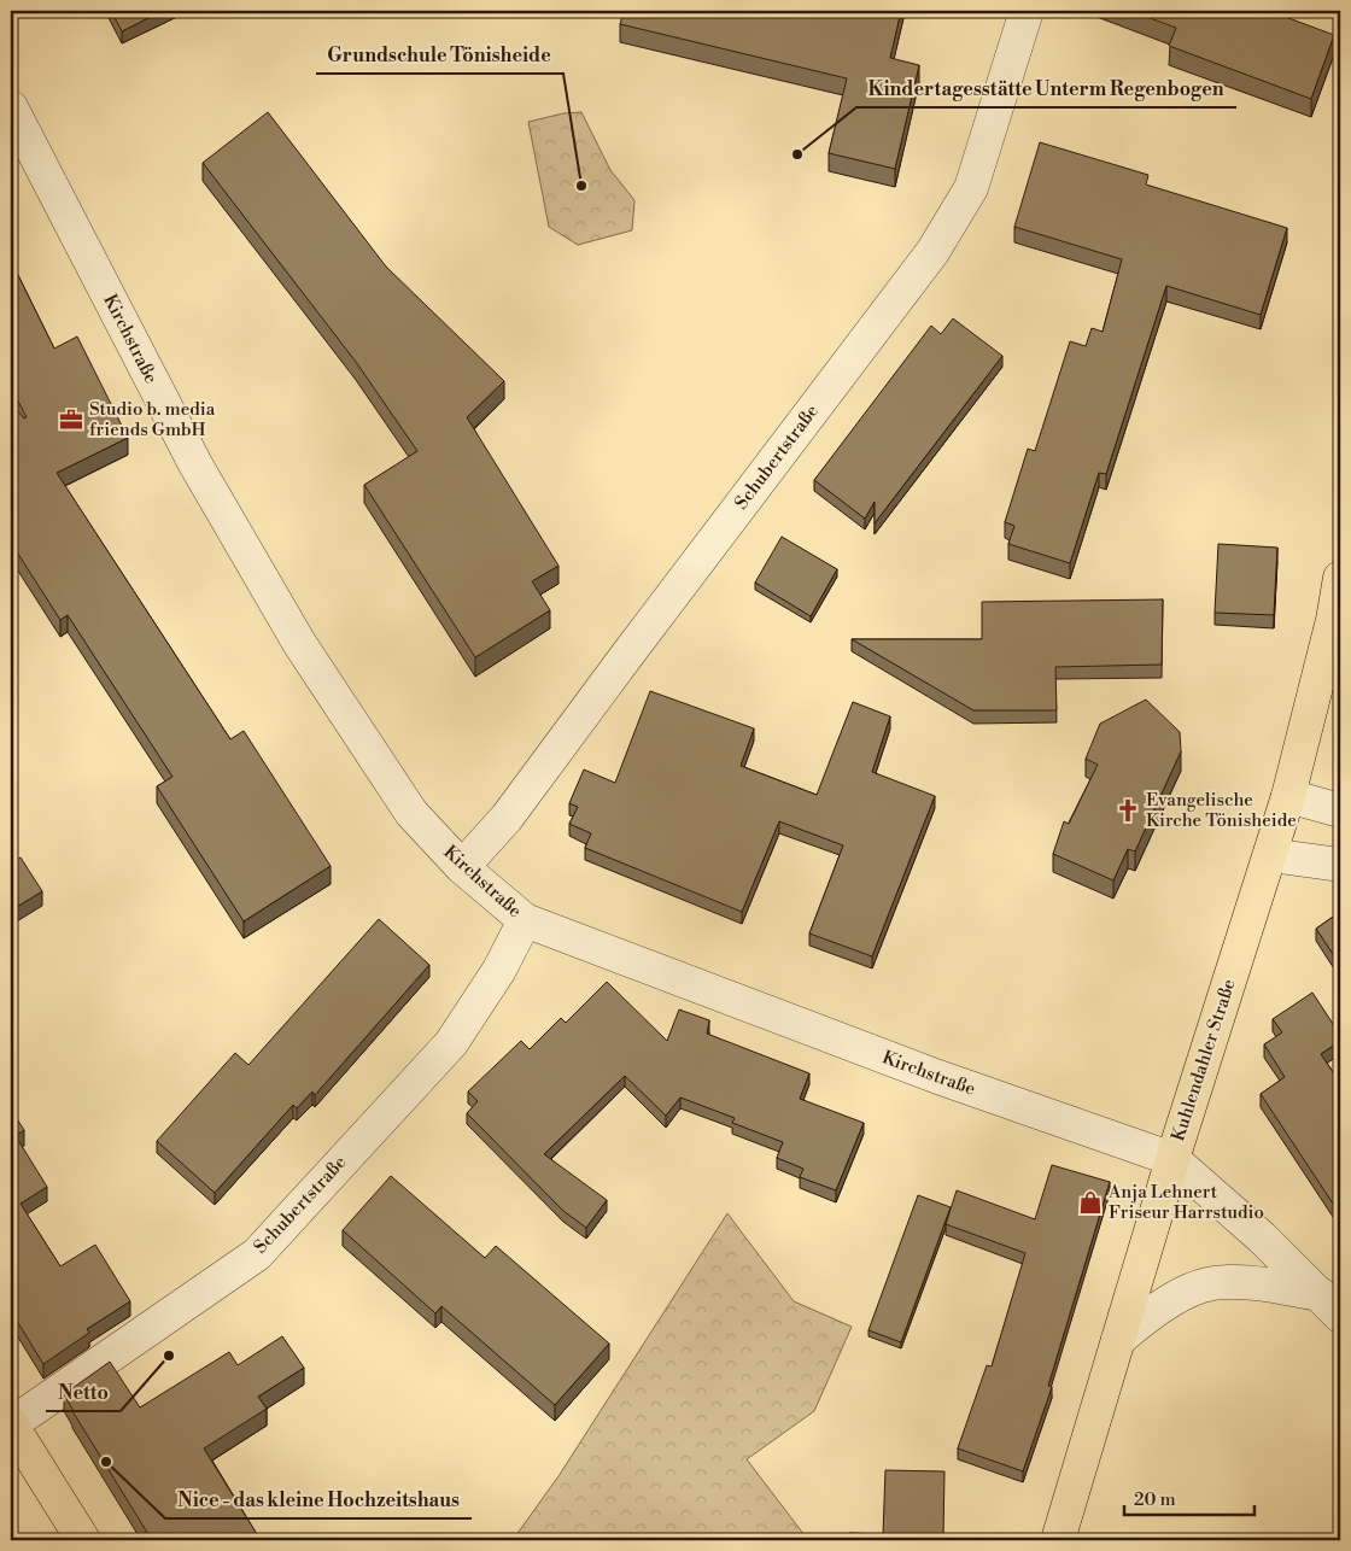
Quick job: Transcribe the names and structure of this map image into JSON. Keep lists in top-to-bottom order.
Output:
{
  "streets": {
    "main road": ["Kuhlendahler Straße"],
    "street": ["Kirchstraße", "Schubertstraße"]
  },
  "crossings": [
    ["Kirchstraße", "Schubertstraße"],
    ["Kirchstraße", "Kuhlendahler Straße"]
  ],
  "places": {
    "other": [
      "Kindertagesstätte Unterm Regenbogen",
      "Grundschule Tönisheide",
      "Netto",
      "Nice - das kleine Hochzeitshaus"
    ],
    "office": ["Studio b. media friends GmbH"],
    "church": ["Evangelische Kirche Tönisheide"],
    "shop": ["Anja Lehnert Friseur Harrstudio"]
  },
  "scale_bar": "20 m"
}
